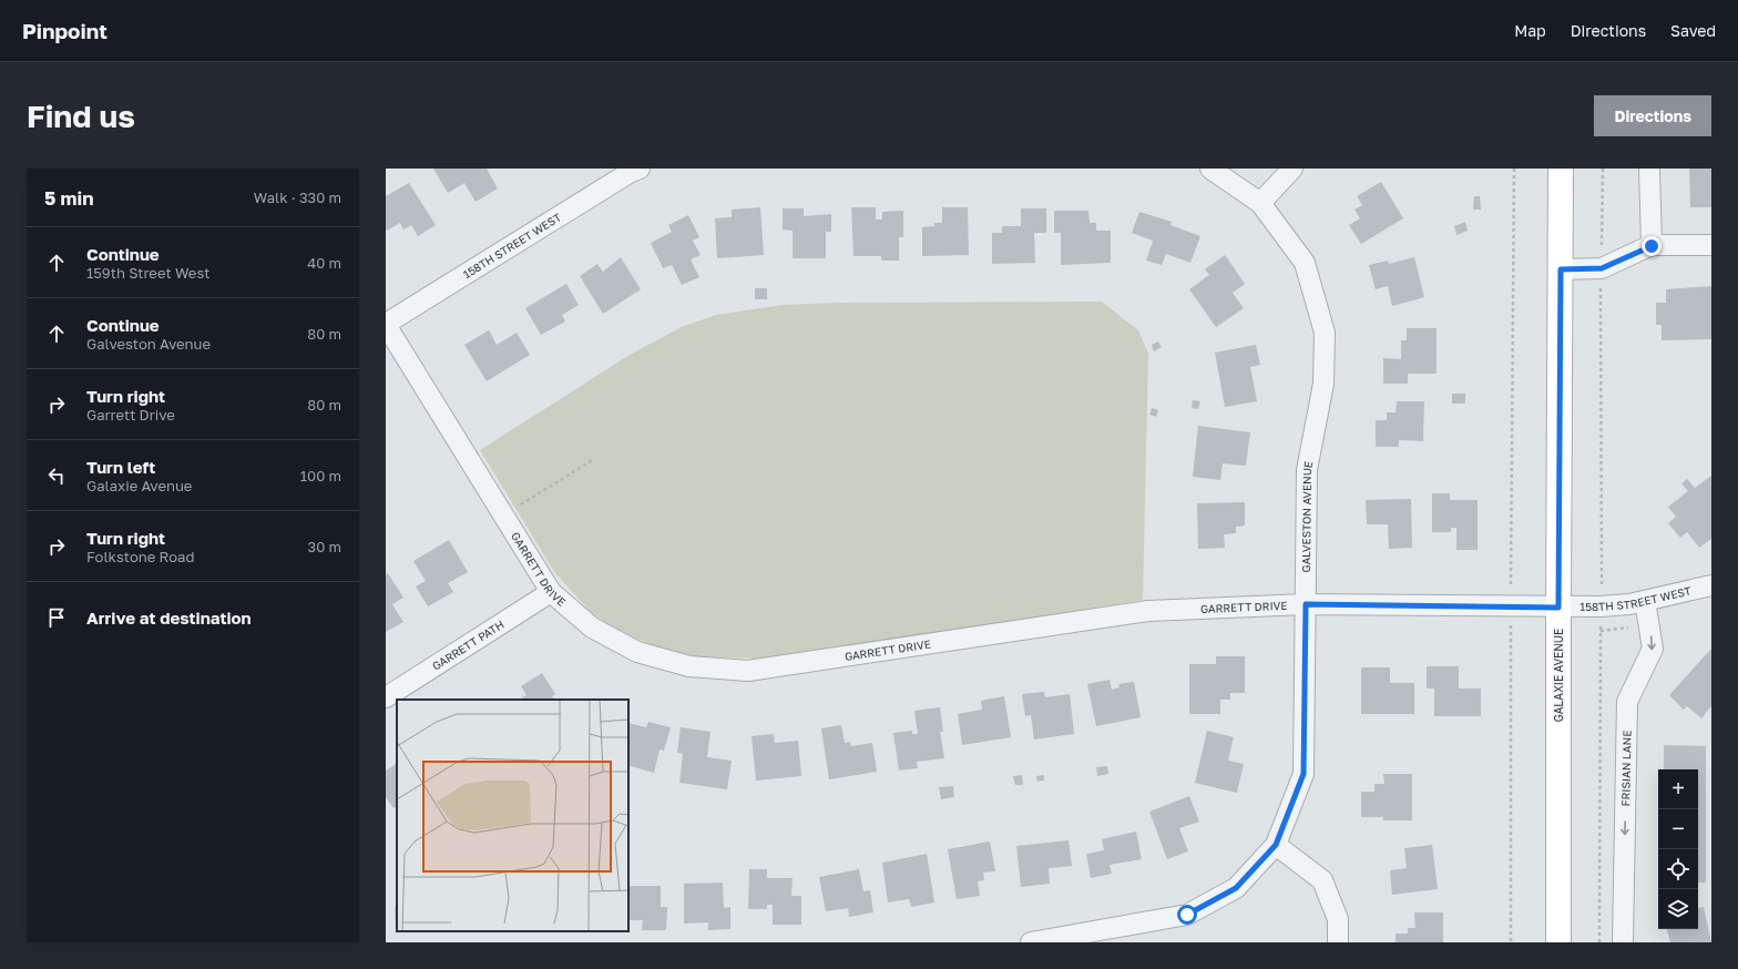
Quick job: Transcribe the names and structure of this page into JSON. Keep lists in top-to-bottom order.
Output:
{
  "streets": {
    "street": [
      "158TH STREET WEST",
      "GALVESTON AVENUE",
      "GARRETT DRIVE",
      "GARRETT PATH",
      "GALAXIE AVENUE",
      "FRISIAN LANE"
    ]
  },
  "crossings": [
    ["158TH STREET WEST", "GARRETT DRIVE"],
    ["158TH STREET WEST", "GALAXIE AVENUE"],
    ["158TH STREET WEST", "FRISIAN LANE"],
    ["GALVESTON AVENUE", "GARRETT DRIVE"],
    ["GARRETT DRIVE", "GARRETT PATH"],
    ["GARRETT DRIVE", "GALAXIE AVENUE"]
  ],
  "one_way": ["FRISIAN LANE"],
  "page": {
    "header": "Pinpoint",
    "nav": ["Map", "Directions", "Saved"],
    "buttons": "Directions",
    "title": "Find us",
    "heading": ["5 min", "Walk · 330 m"],
    "list": [
      ["Continue", "159th Street West", "40 m"],
      ["Continue", "Galveston Avenue", "80 m"],
      ["Turn right", "Garrett Drive", "80 m"],
      ["Turn left", "Galaxie Avenue", "100 m"],
      ["Turn right", "Folkstone Road", "30 m"],
      "Arrive at destination"
    ],
    "map_buttons": ["+", "−"]
  }
}
